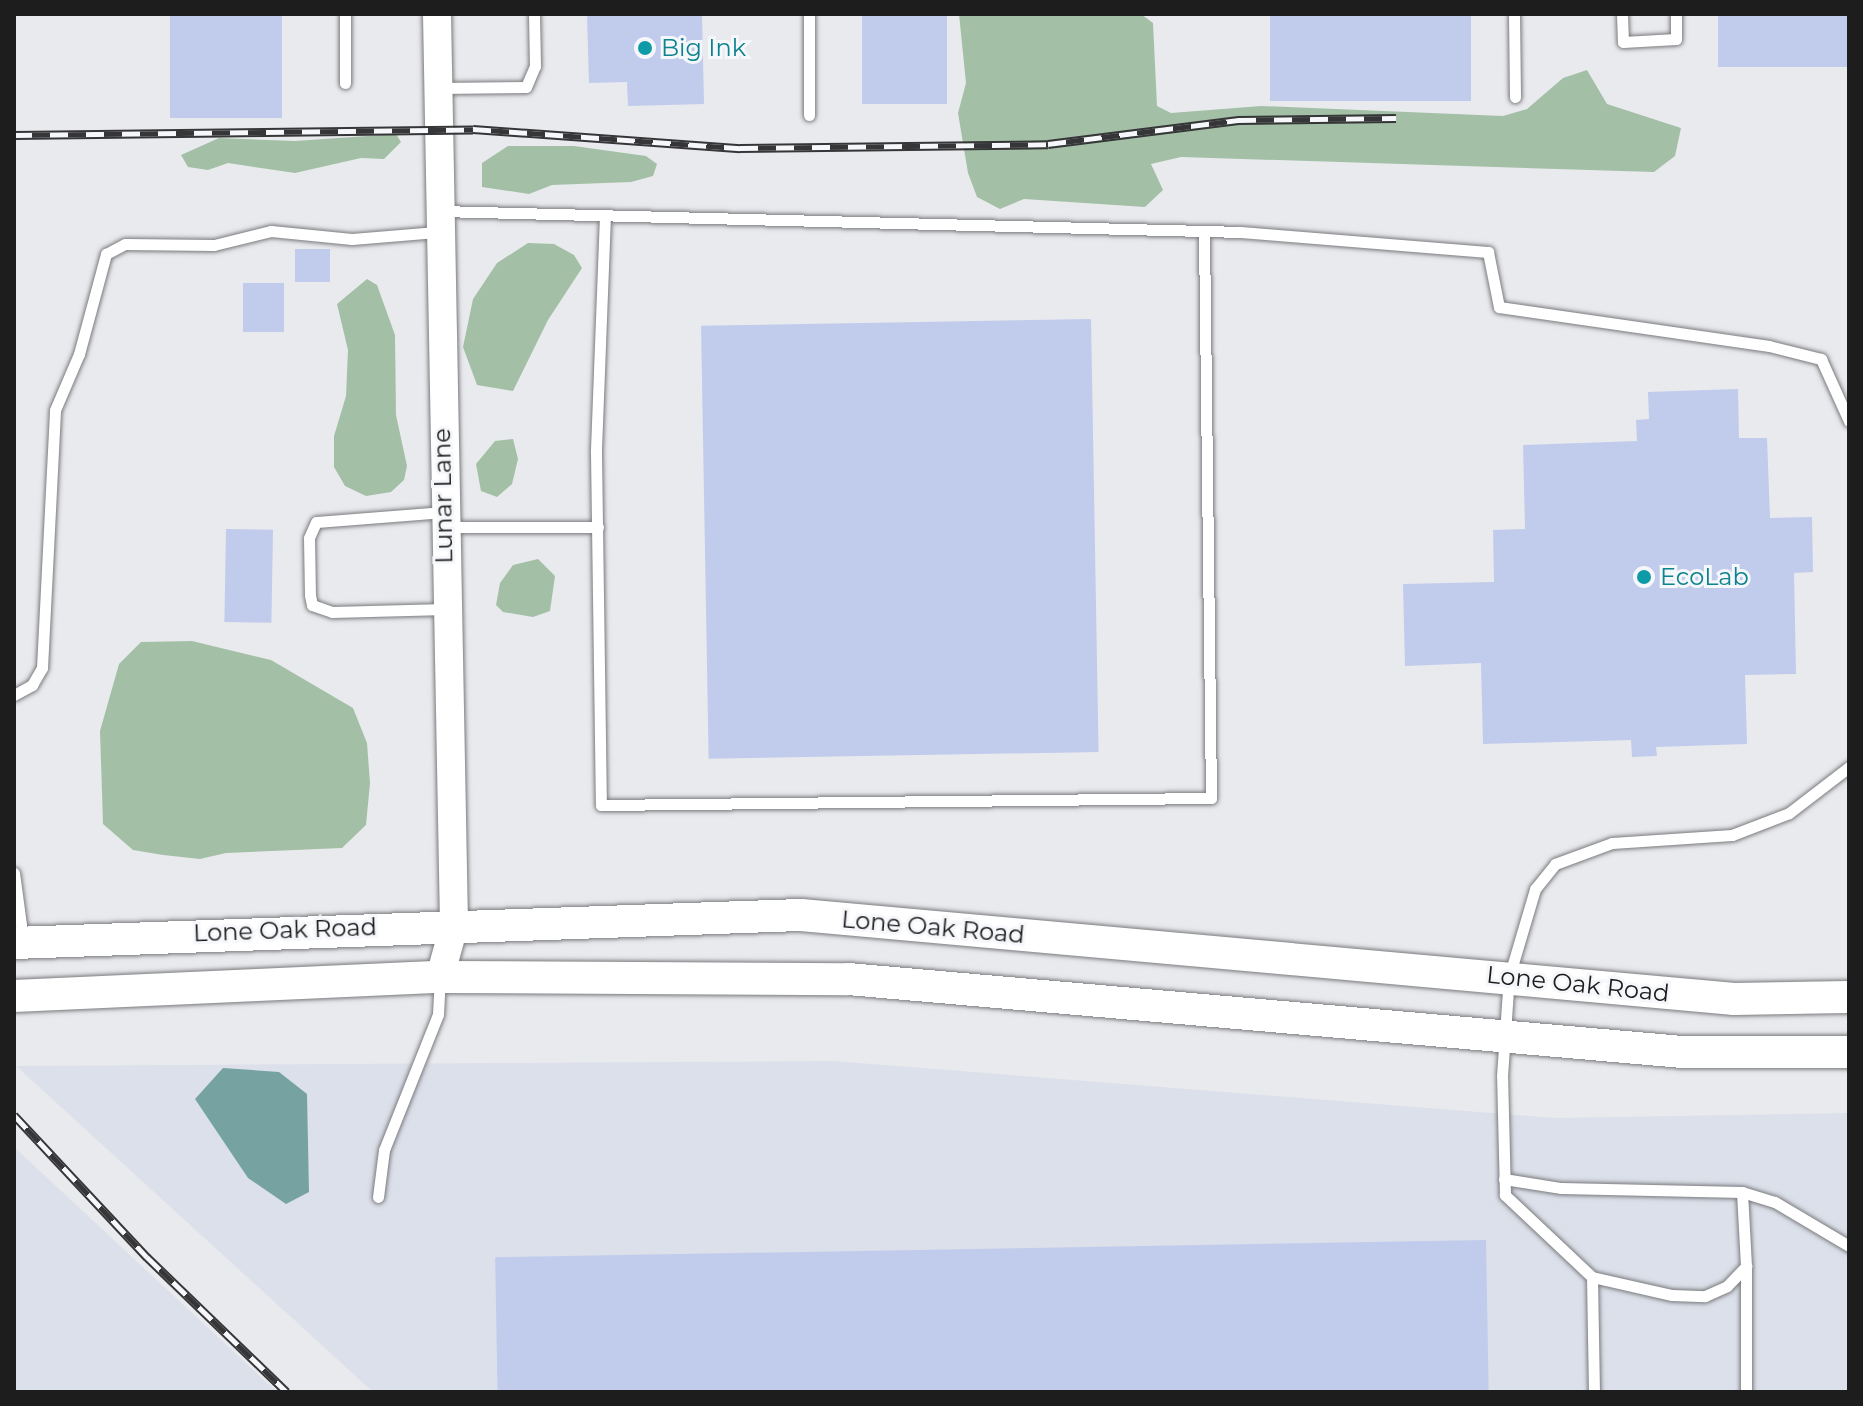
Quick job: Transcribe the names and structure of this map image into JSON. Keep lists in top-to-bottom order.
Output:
{
  "streets": {
    "main road": ["Lone Oak Road"],
    "street": ["Lunar Lane"]
  },
  "crossings": [
    ["Lunar Lane", "Lone Oak Road"]
  ],
  "places": ["Big Ink", "EcoLab"]
}
